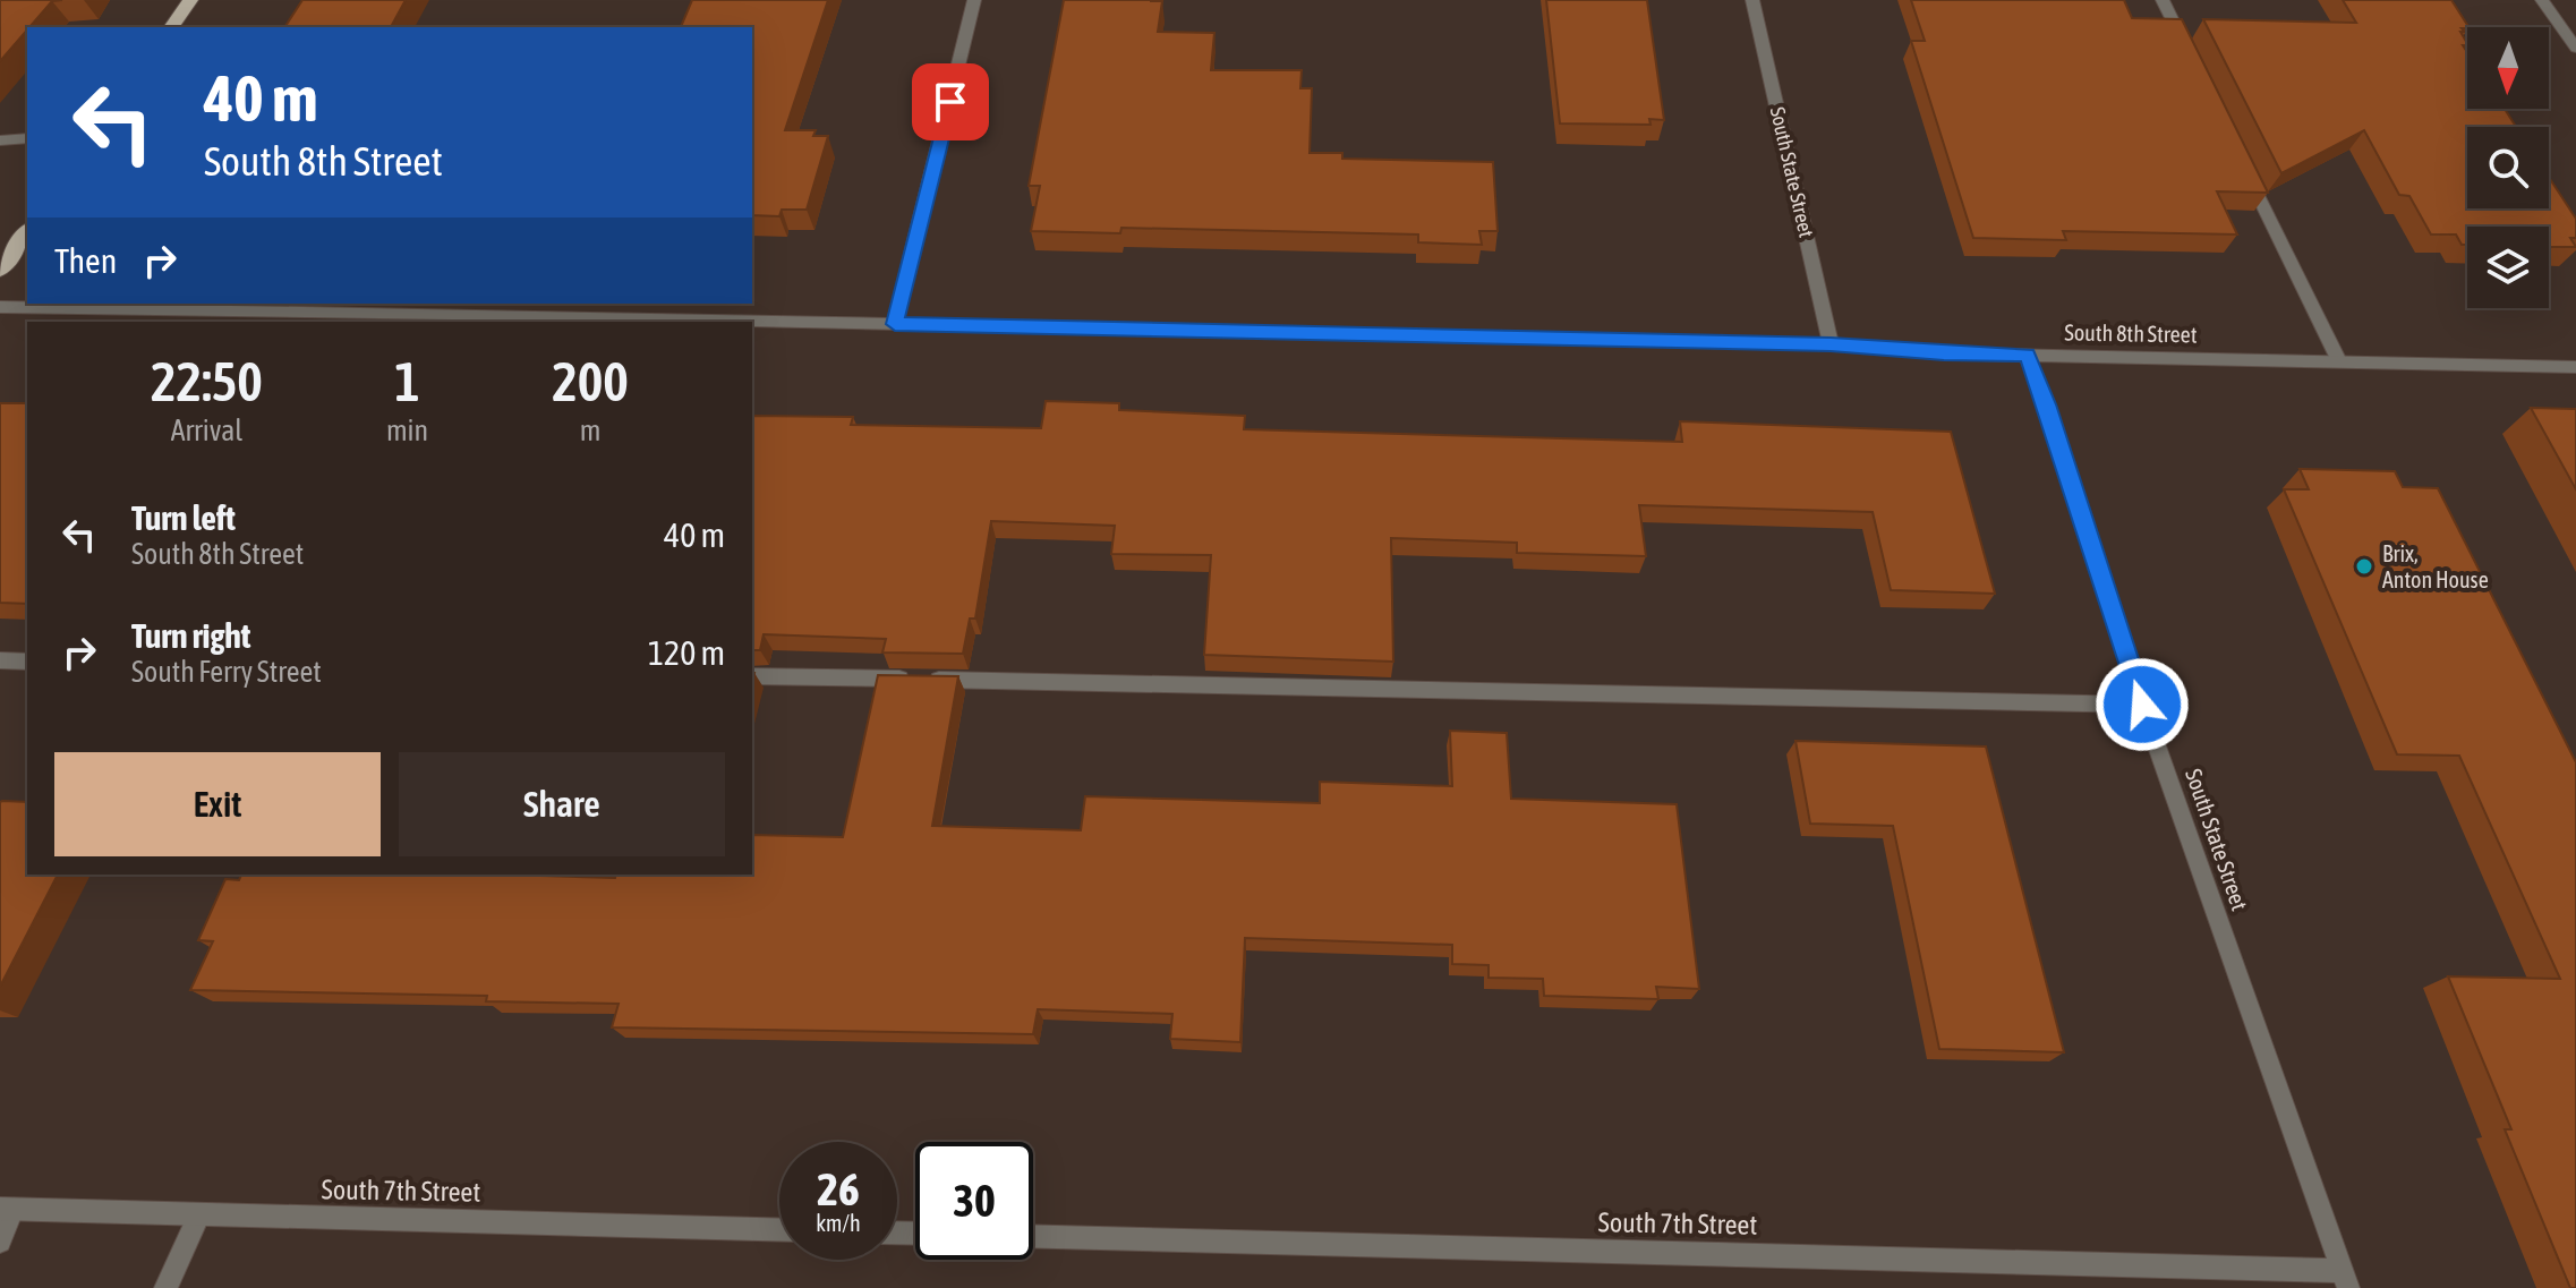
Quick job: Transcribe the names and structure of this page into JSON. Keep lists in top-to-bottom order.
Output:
{
  "streets": {
    "street": ["South State Street", "South 8th Street", "South 7th Street"]
  },
  "crossings": [
    ["South State Street", "South 8th Street"],
    ["South State Street", "South 7th Street"]
  ],
  "places": ["Brix, Anton House"],
  "north": "bottom",
  "page": {
    "turn": ["40 m", "South 8th Street"],
    "then": "Then",
    "eta": [
      "22:50",
      "Arrival",
      "1",
      "min",
      "200",
      "m"
    ],
    "list": [
      {
        "name": "Turn left",
        "note": "South 8th Street",
        "value": "40 m"
      },
      {
        "name": "Turn right",
        "note": "South Ferry Street",
        "value": "120 m"
      }
    ],
    "buttons": ["Exit", "Share"],
    "speed": "26 km/h",
    "limit": "30"
  }
}
